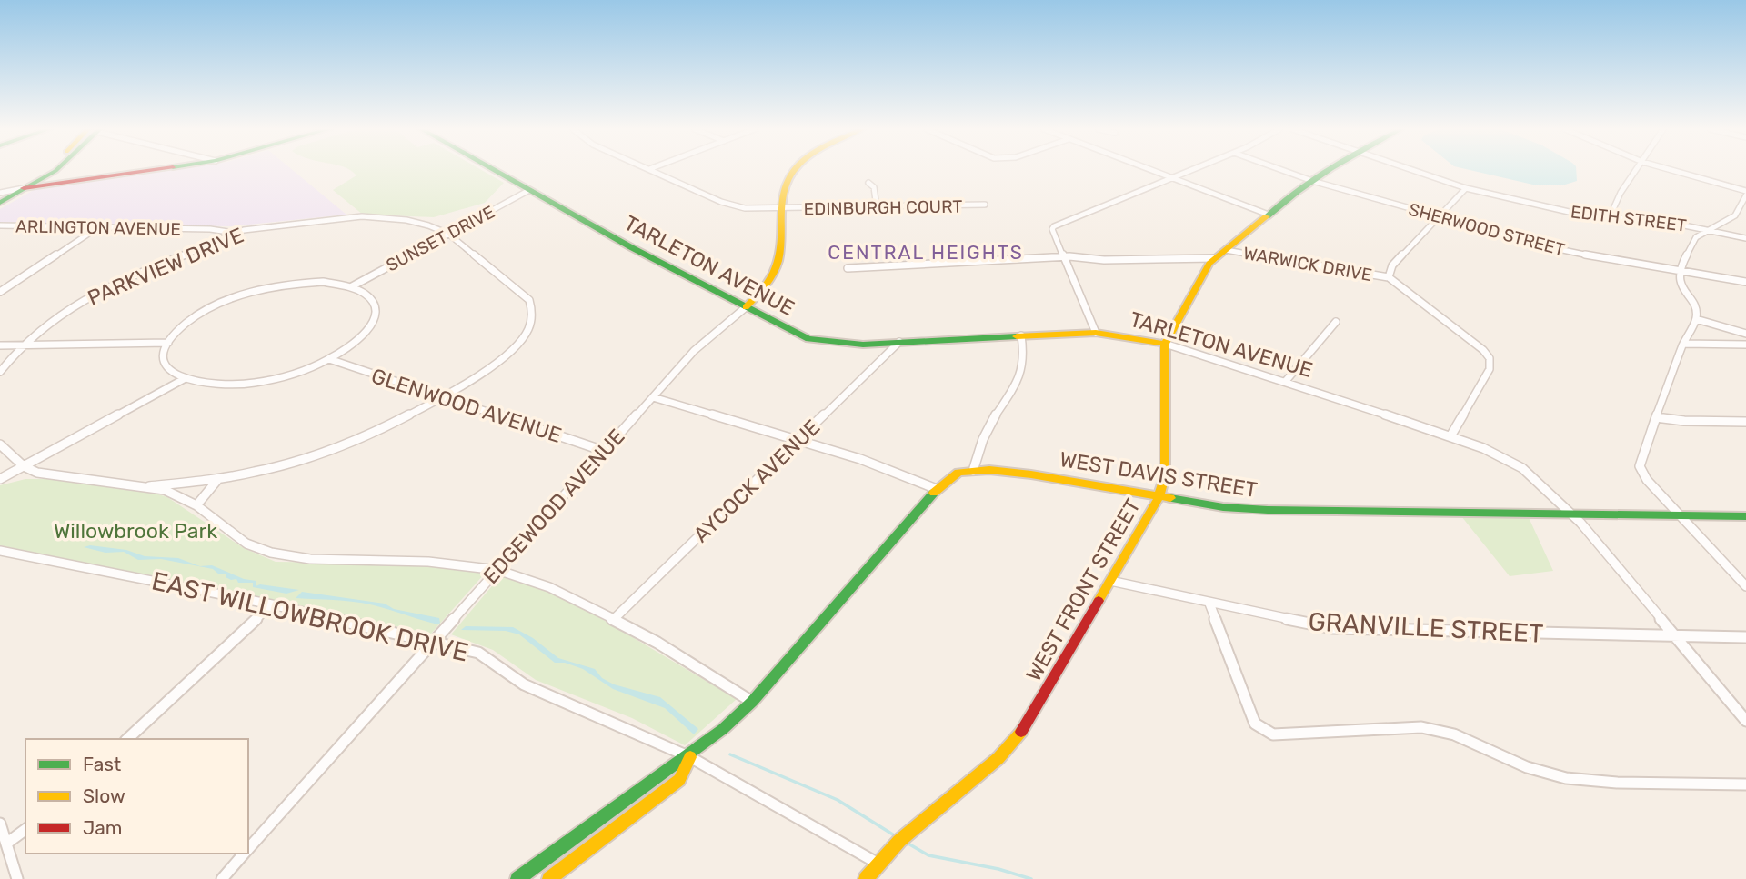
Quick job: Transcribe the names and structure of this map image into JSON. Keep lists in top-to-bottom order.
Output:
{
  "streets": {
    "street": [
      "EDINBURGH COURT",
      "EDITH STREET",
      "ARLINGTON AVENUE",
      "SHERWOOD STREET",
      "SUNSET DRIVE",
      "WARWICK DRIVE",
      "TARLETON AVENUE",
      "PARKVIEW DRIVE",
      "GLENWOOD AVENUE",
      "WEST DAVIS STREET",
      "AYCOCK AVENUE",
      "EDGEWOOD AVENUE",
      "WEST FRONT STREET",
      "EAST WILLOWBROOK DRIVE",
      "GRANVILLE STREET"
    ]
  },
  "crossings": [
    ["EDINBURGH COURT", "EDGEWOOD AVENUE"],
    ["ARLINGTON AVENUE", "PARKVIEW DRIVE"],
    ["SHERWOOD STREET", "WEST FRONT STREET"],
    ["SUNSET DRIVE", "TARLETON AVENUE"],
    ["SUNSET DRIVE", "PARKVIEW DRIVE"],
    ["WARWICK DRIVE", "WEST FRONT STREET"],
    ["TARLETON AVENUE", "WEST DAVIS STREET"],
    ["TARLETON AVENUE", "AYCOCK AVENUE"],
    ["TARLETON AVENUE", "EDGEWOOD AVENUE"],
    ["TARLETON AVENUE", "WEST FRONT STREET"],
    ["TARLETON AVENUE", "GRANVILLE STREET"],
    ["PARKVIEW DRIVE", "GLENWOOD AVENUE"],
    ["GLENWOOD AVENUE", "EDGEWOOD AVENUE"],
    ["WEST DAVIS STREET", "WEST FRONT STREET"],
    ["WEST DAVIS STREET", "EAST WILLOWBROOK DRIVE"],
    ["EDGEWOOD AVENUE", "EAST WILLOWBROOK DRIVE"],
    ["WEST FRONT STREET", "EAST WILLOWBROOK DRIVE"],
    ["WEST FRONT STREET", "GRANVILLE STREET"]
  ],
  "districts": ["CENTRAL HEIGHTS"],
  "parks": ["Willowbrook Park"],
  "legend": ["Fast", "Slow", "Jam"]
}
